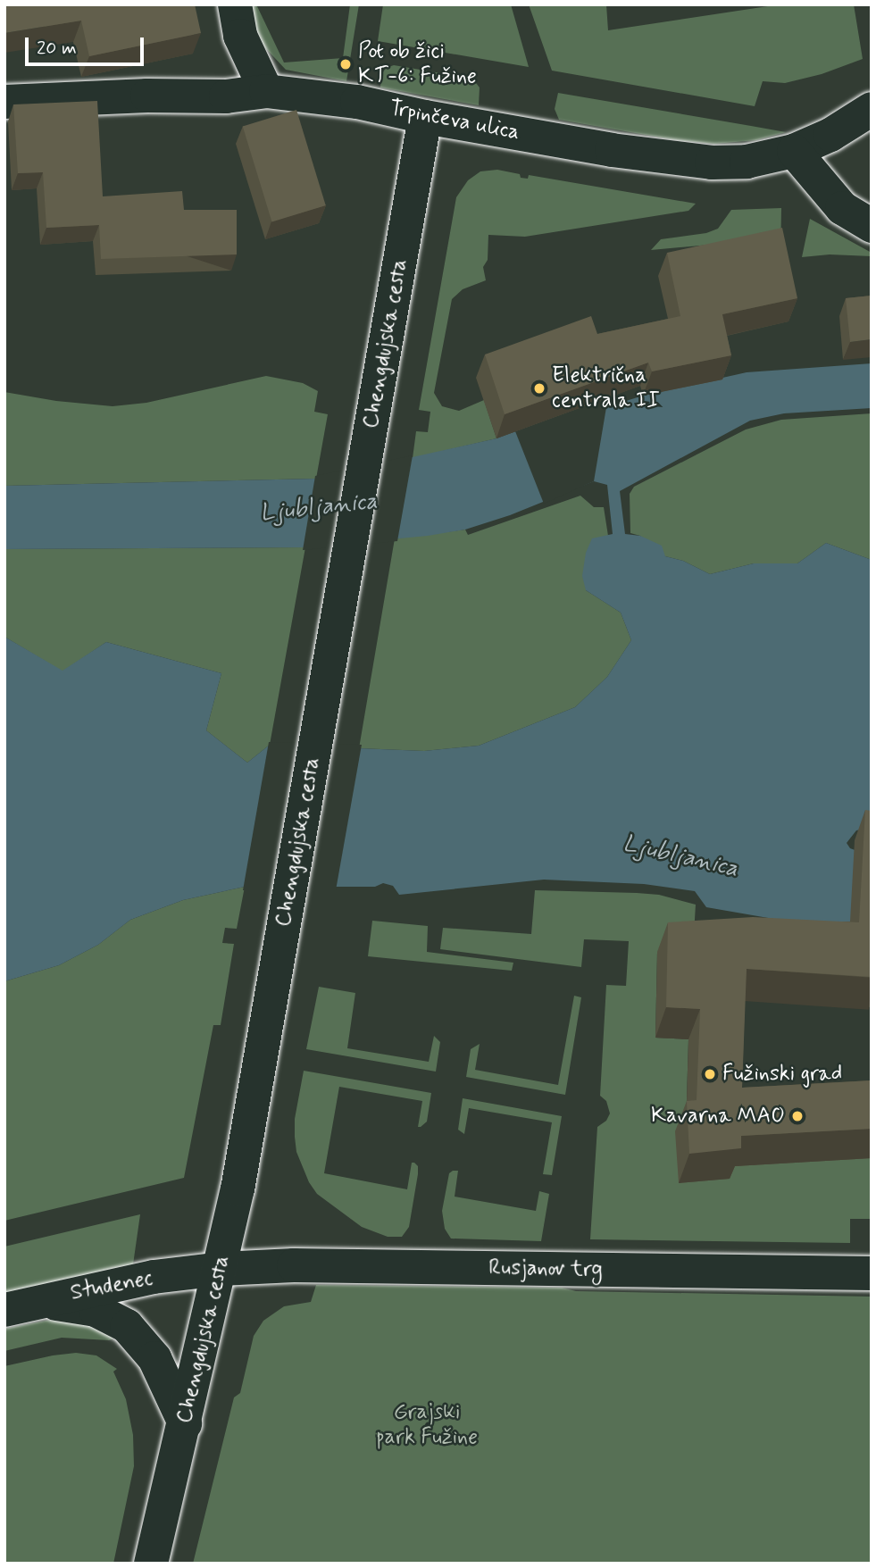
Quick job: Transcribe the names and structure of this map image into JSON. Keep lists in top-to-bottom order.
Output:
{
  "streets": {
    "street": [
      "Trpinčeva ulica",
      "Chengdujska cesta",
      "Rusjanov trg",
      "Studenec"
    ]
  },
  "crossings": [
    ["Trpinčeva ulica", "Chengdujska cesta"],
    ["Chengdujska cesta", "Rusjanov trg"],
    ["Chengdujska cesta", "Studenec"],
    ["Rusjanov trg", "Studenec"]
  ],
  "water": ["Ljubljanica"],
  "parks": ["Grajski park Fužine"],
  "places": [
    "Pot ob žici KT-6: Fužine",
    "Električna centrala II",
    "Fužinski grad",
    "Kavarna MAO"
  ],
  "scale_bar": "20 m"
}
